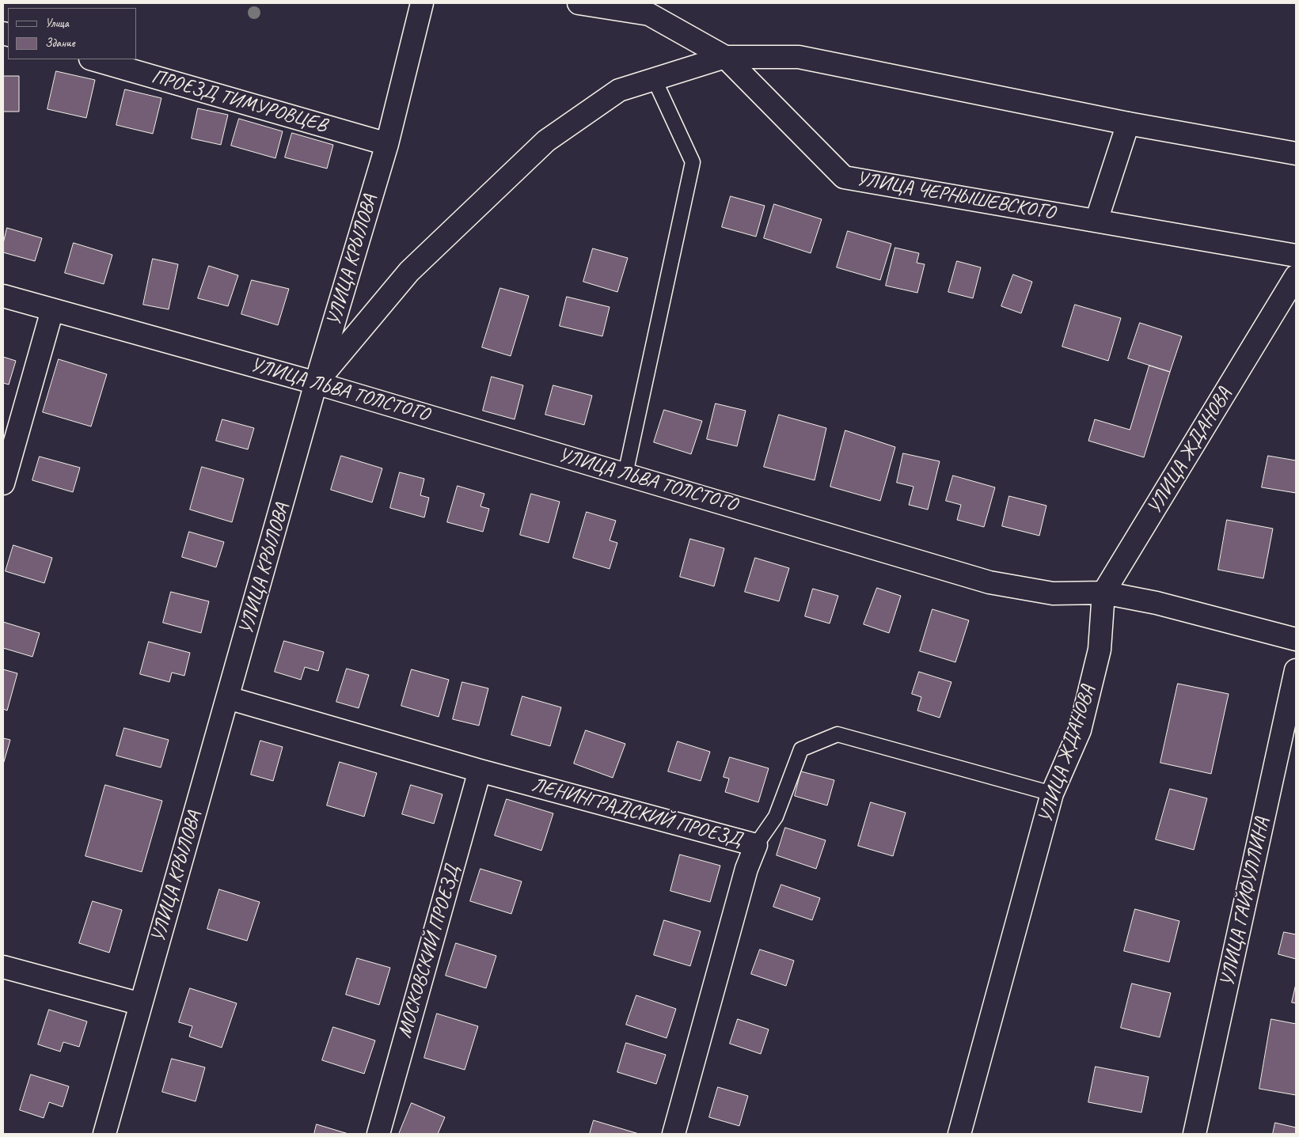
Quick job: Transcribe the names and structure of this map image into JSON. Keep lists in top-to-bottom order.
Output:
{
  "streets": {
    "street": [
      "ПРОЕЗД ТИМУРОВЦЕВ",
      "УЛИЦА ЧЕРНЫШЕВСКОГО",
      "УЛИЦА КРЫЛОВА",
      "УЛИЦА ЛЬВА ТОЛСТОГО",
      "УЛИЦА ЖДАНОВА",
      "ЛЕНИНГРАДСКИЙ ПРОЕЗД",
      "УЛИЦА ГАЙФУЛЛИНА",
      "МОСКОВСКИЙ ПРОЕЗД"
    ]
  },
  "crossings": [
    ["ПРОЕЗД ТИМУРОВЦЕВ", "УЛИЦА КРЫЛОВА"],
    ["УЛИЦА КРЫЛОВА", "УЛИЦА ЛЬВА ТОЛСТОГО"],
    ["УЛИЦА КРЫЛОВА", "ЛЕНИНГРАДСКИЙ ПРОЕЗД"],
    ["УЛИЦА ЛЬВА ТОЛСТОГО", "УЛИЦА ЖДАНОВА"],
    ["ЛЕНИНГРАДСКИЙ ПРОЕЗД", "МОСКОВСКИЙ ПРОЕЗД"]
  ],
  "legend": ["Улица", "Здание"]
}
